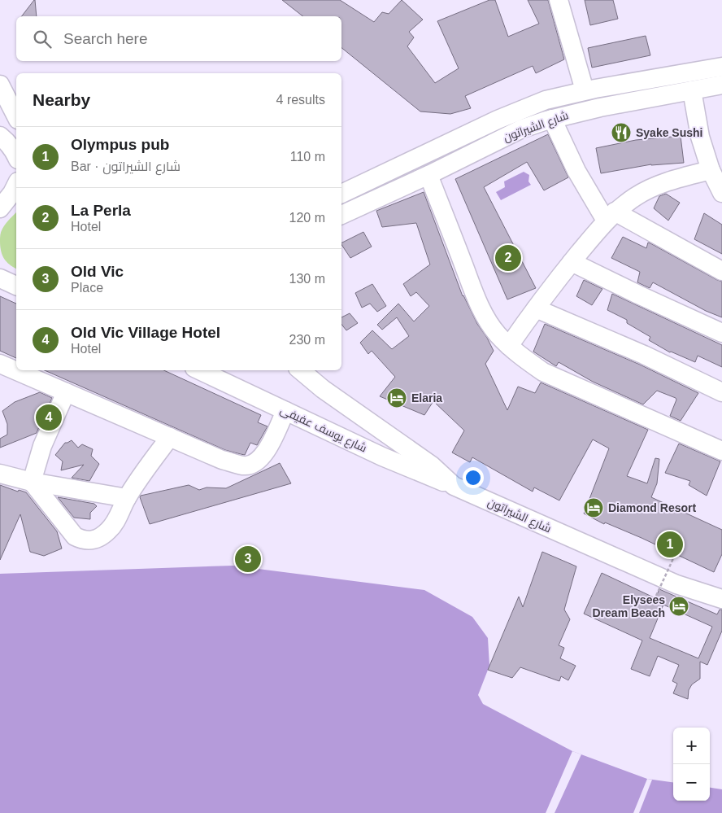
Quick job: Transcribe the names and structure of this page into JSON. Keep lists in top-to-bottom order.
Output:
{
  "streets": {
    "street": ["شارع الشيراتون", "شارع يوسف عفيفى"]
  },
  "crossings": [
    ["شارع الشيراتون", "شارع يوسف عفيفى"]
  ],
  "places": {
    "restaurant": ["Syake Sushi"],
    "hotel": ["Elaria", "Diamond Resort", "Elysees Dream Beach"]
  },
  "page": {
    "search": "Search here",
    "heading": ["Nearby", "4 results"],
    "list": [
      {
        "mark": "1",
        "name": "Olympus pub",
        "note": "Bar · شارع الشيراتون",
        "value": "110 m"
      },
      {
        "mark": "2",
        "name": "La Perla",
        "note": "Hotel",
        "value": "120 m"
      },
      {
        "mark": "3",
        "name": "Old Vic",
        "note": "Place",
        "value": "130 m"
      },
      {
        "mark": "4",
        "name": "Old Vic Village Hotel",
        "note": "Hotel",
        "value": "230 m"
      }
    ],
    "pins": [
      "2",
      "4",
      "1",
      "3"
    ],
    "map_buttons": ["+", "−"]
  }
}
